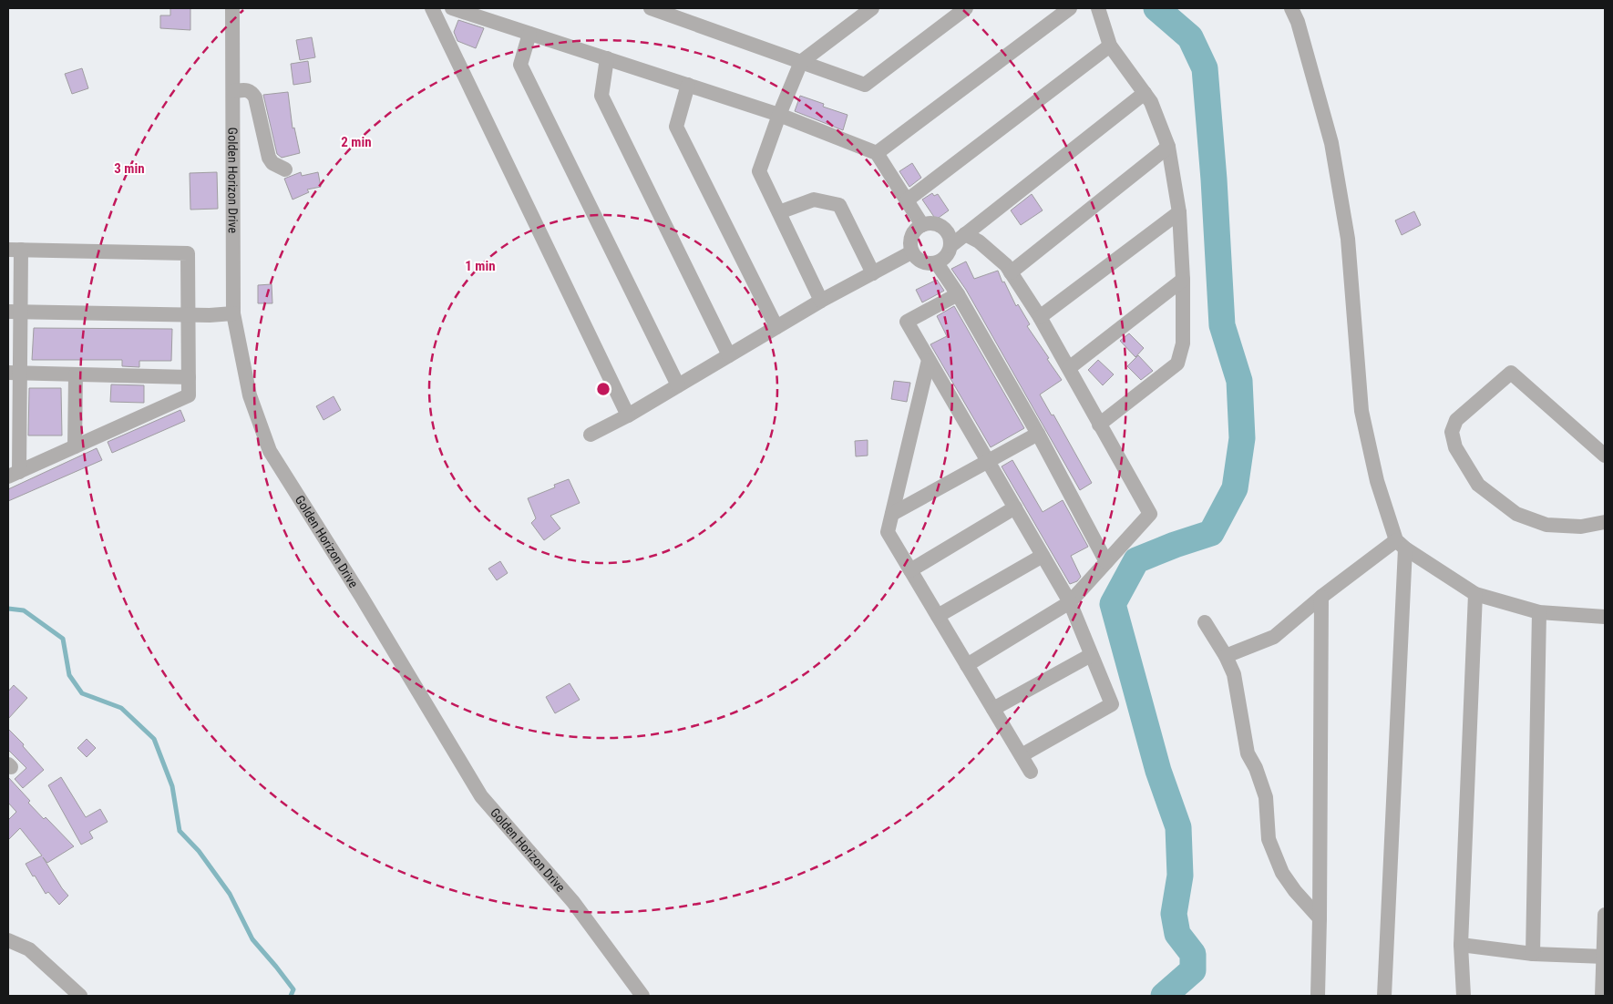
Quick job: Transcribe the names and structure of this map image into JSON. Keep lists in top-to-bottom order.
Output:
{
  "streets": {
    "street": ["Golden Horizon Drive"]
  },
  "rings": ["2 min", "3 min", "1 min"]
}
